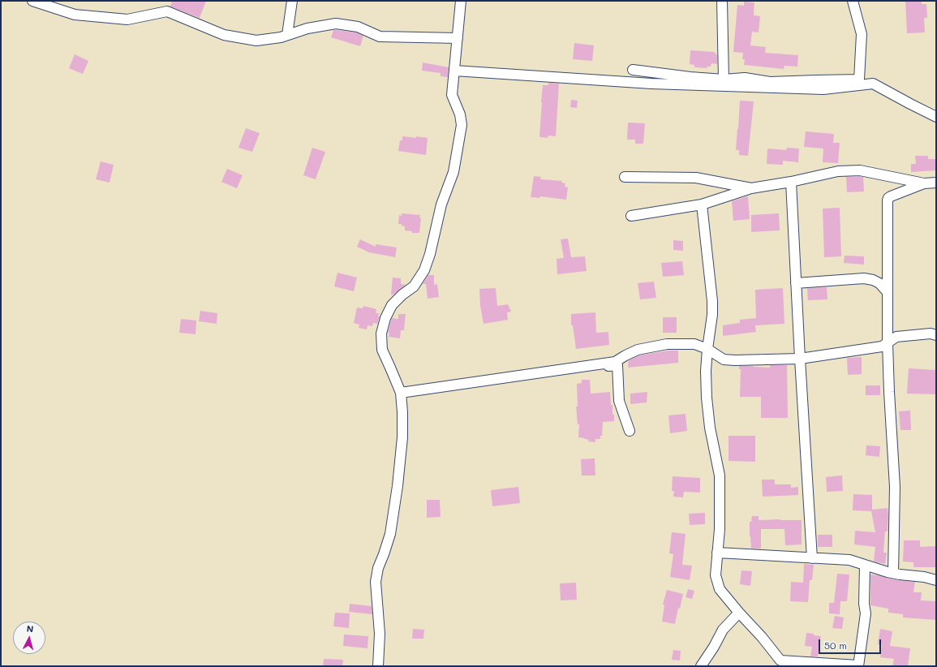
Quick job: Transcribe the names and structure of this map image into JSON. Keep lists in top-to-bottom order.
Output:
{
  "scale_bar": "50 m",
  "north": "top"
}
